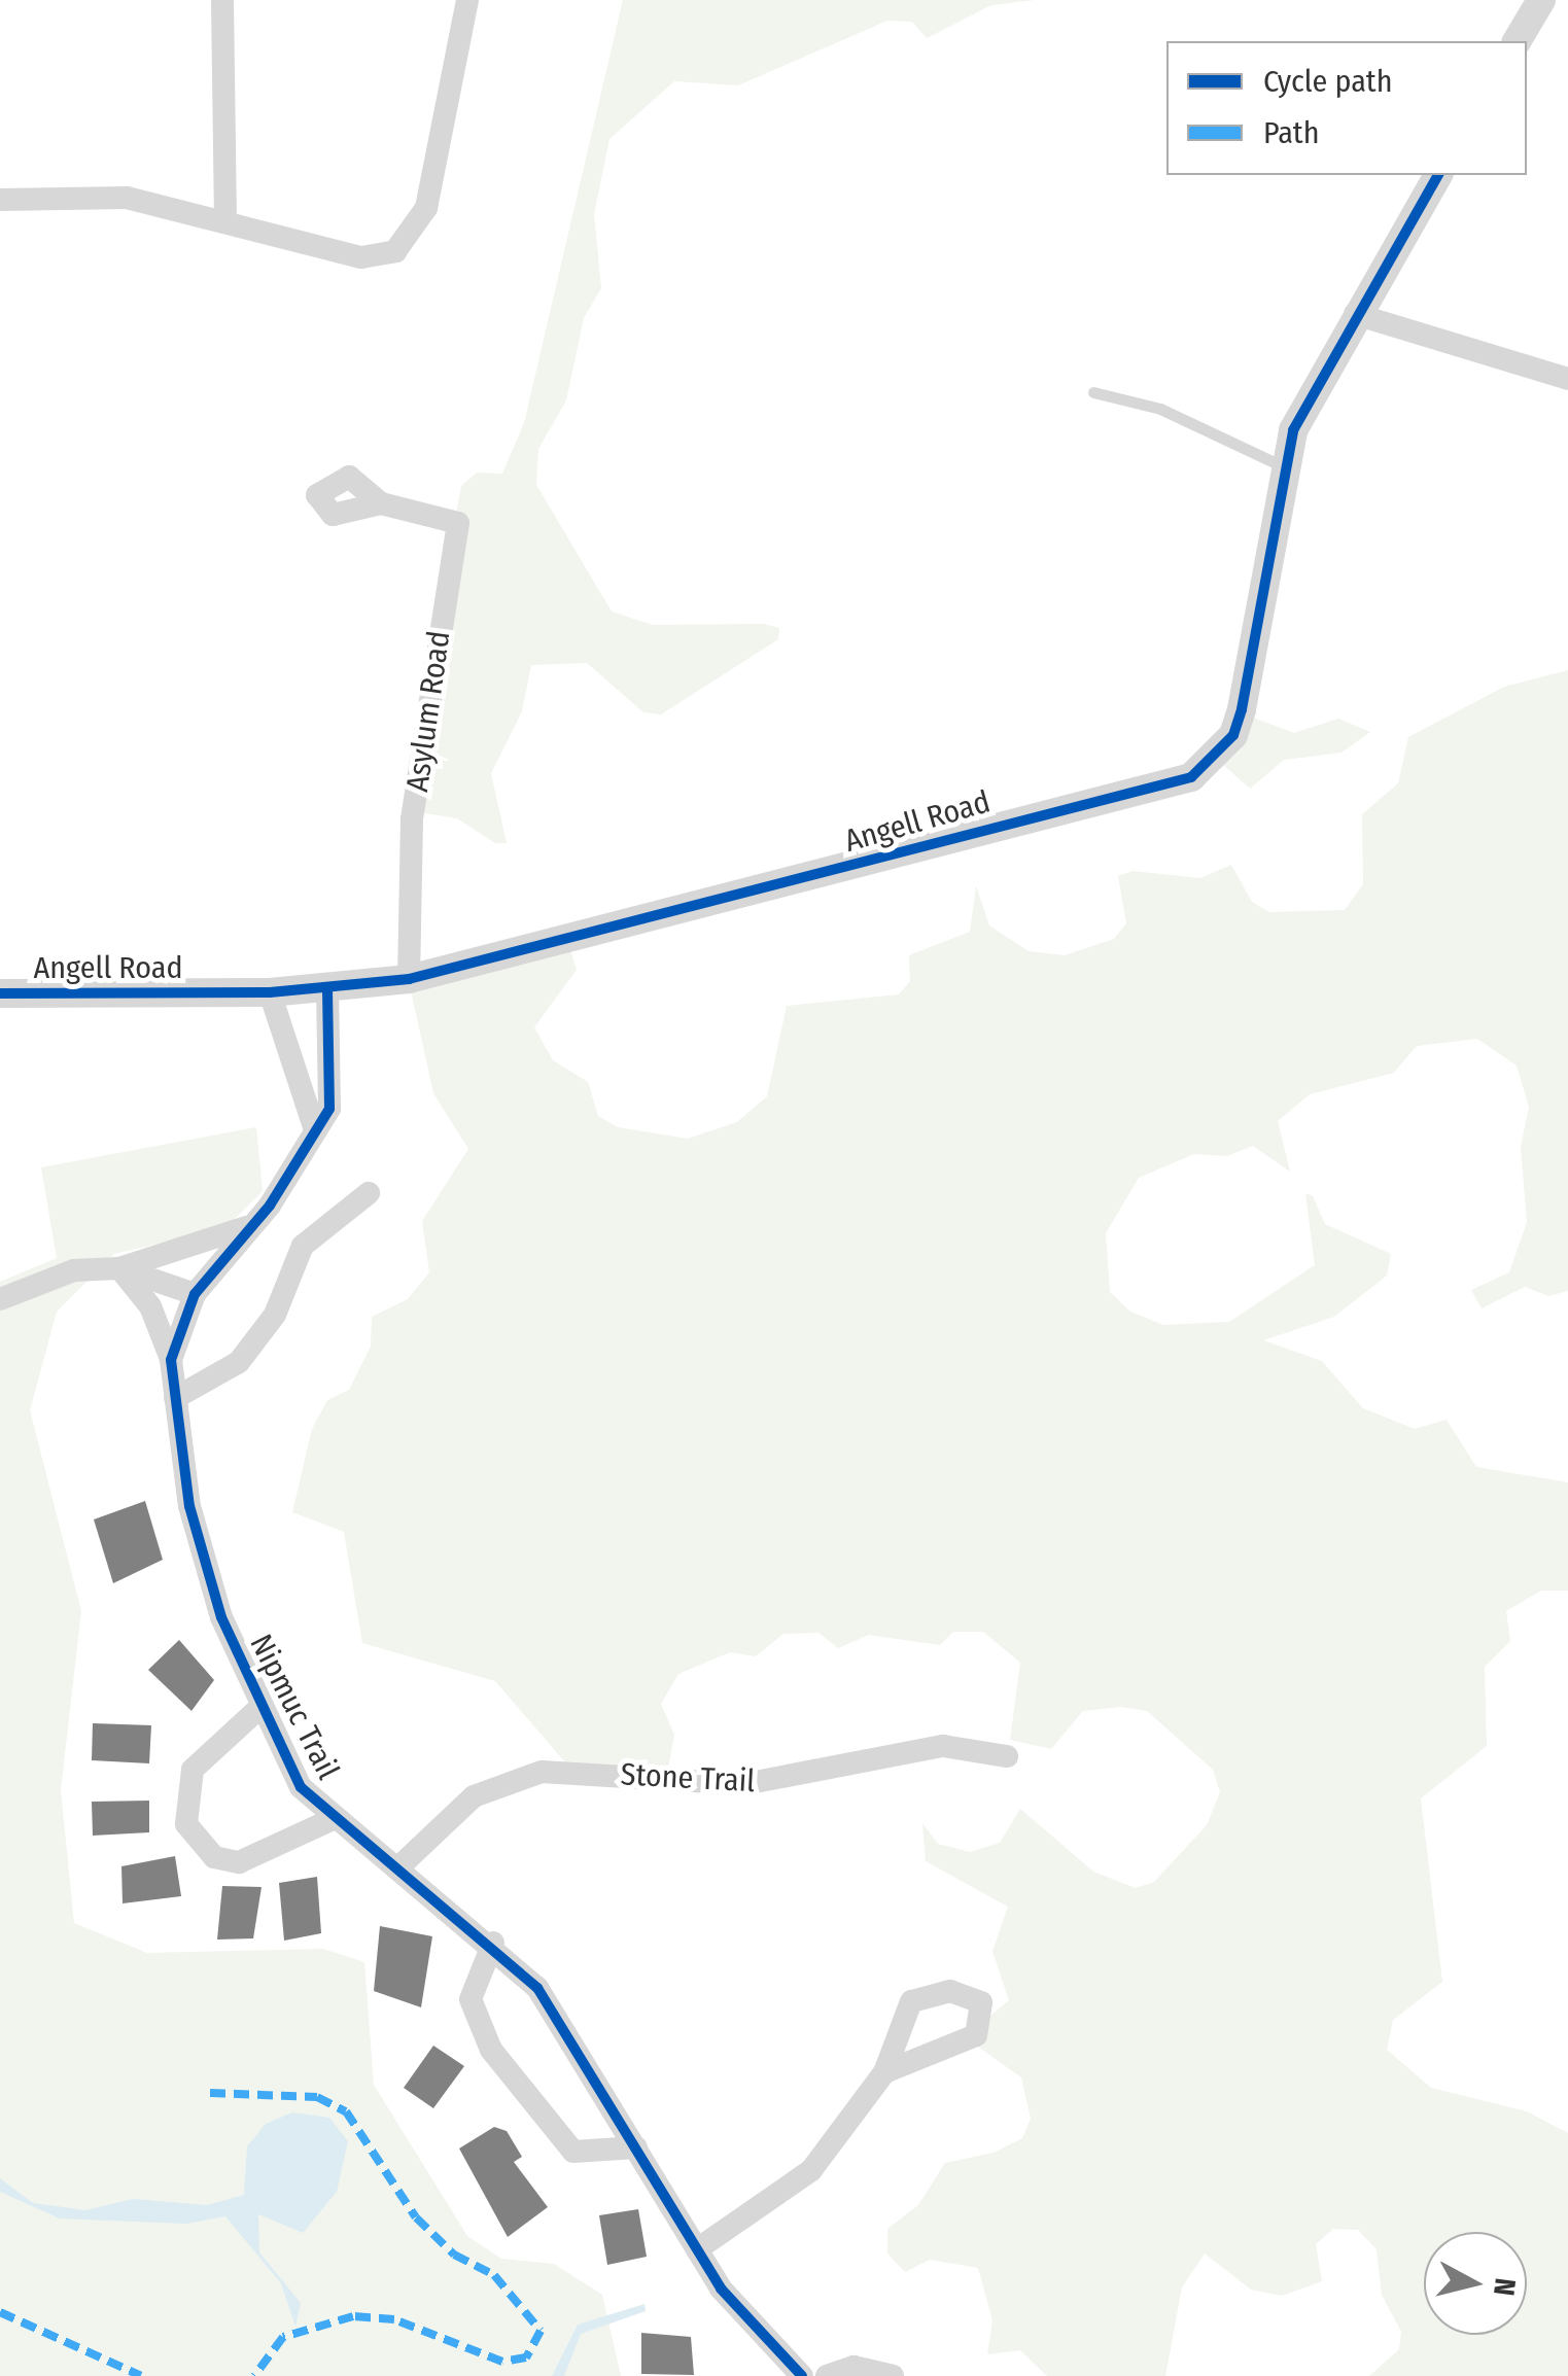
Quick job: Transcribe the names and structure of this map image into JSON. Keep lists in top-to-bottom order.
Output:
{
  "streets": {
    "street": [
      "Asylum Road",
      "Angell Road",
      "Nipmuc Trail",
      "Stone Trail"
    ]
  },
  "crossings": [
    ["Asylum Road", "Angell Road"],
    ["Angell Road", "Nipmuc Trail"],
    ["Nipmuc Trail", "Stone Trail"]
  ],
  "legend": ["Cycle path", "Path"],
  "north": "right"
}
